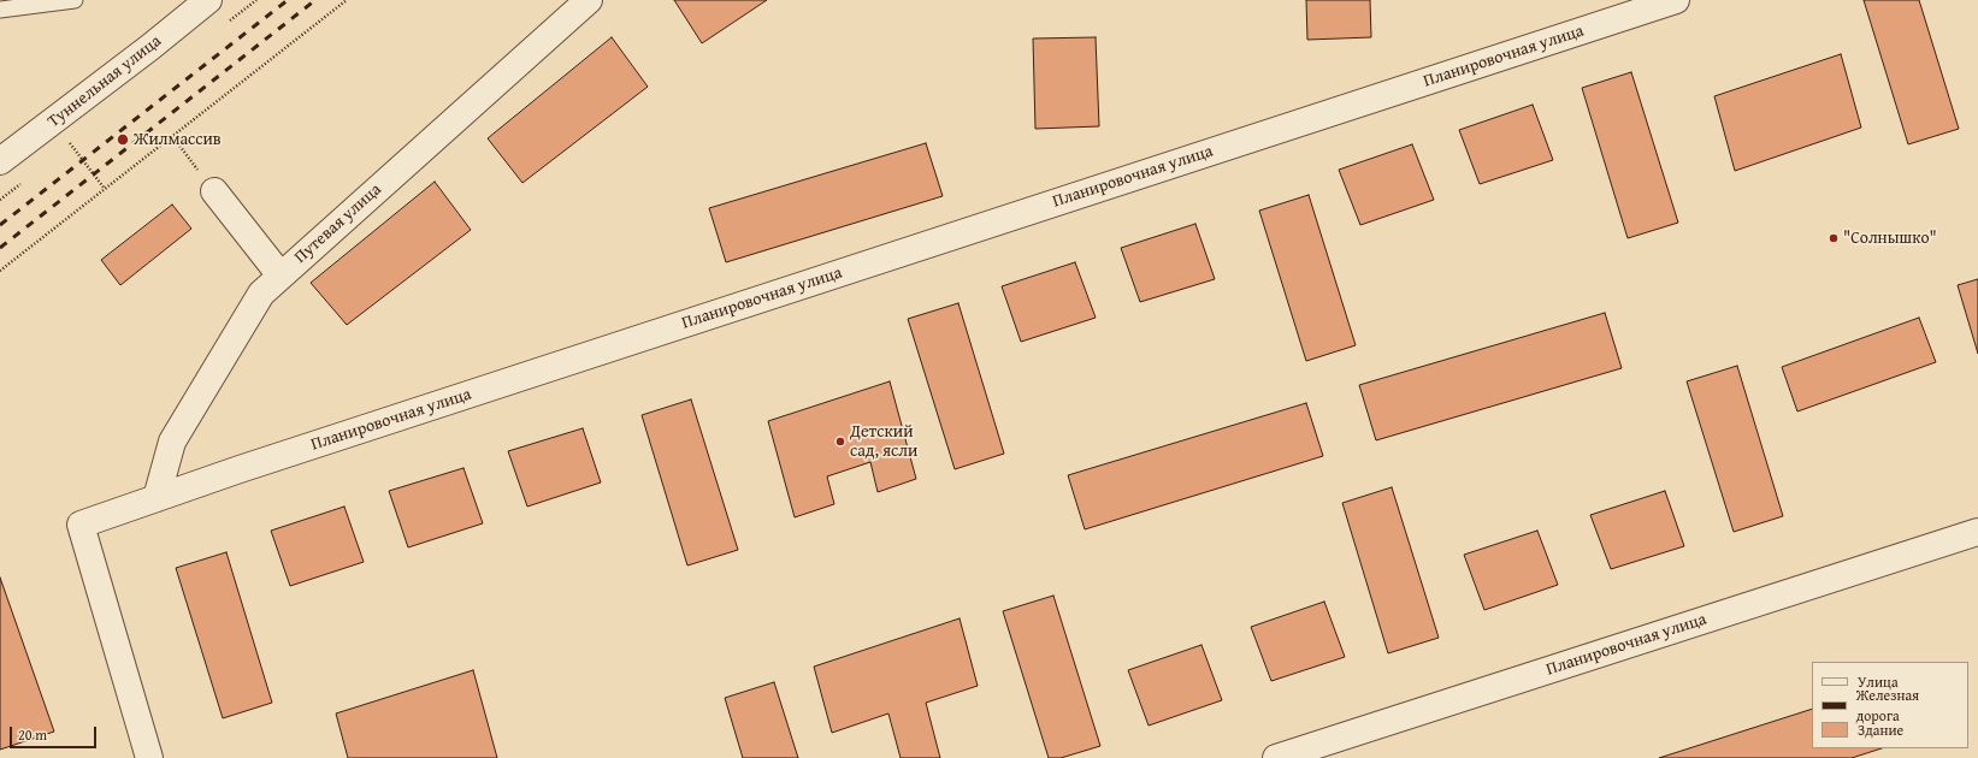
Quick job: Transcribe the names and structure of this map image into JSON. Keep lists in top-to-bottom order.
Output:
{
  "streets": {
    "street": ["Планировочная улица", "Туннельная улица", "Путевая улица"]
  },
  "crossings": [
    ["Планировочная улица", "Путевая улица"]
  ],
  "places": ["Жилмассив", "\"Солнышко\"", "Детский сад, ясли"],
  "legend": ["Улица", "Железная дорога", "Здание"],
  "scale_bar": "20 m"
}
